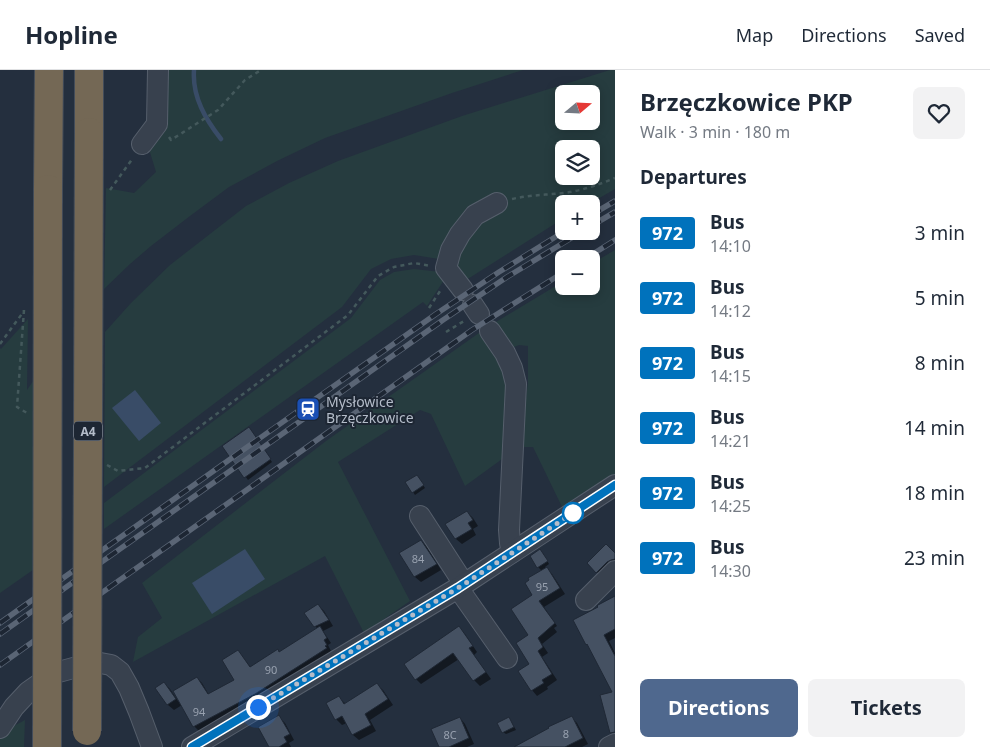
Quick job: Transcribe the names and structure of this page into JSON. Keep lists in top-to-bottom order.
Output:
{
  "streets": {
    "highway": ["A4"]
  },
  "places": {
    "station": ["Mysłowice Brzęczkowice"]
  },
  "lines": ["bus line 972"],
  "house_numbers": [
    "84",
    "95",
    "90",
    "94",
    "8",
    "8C"
  ],
  "north": "right",
  "page": {
    "header": "Hopline",
    "nav": ["Map", "Directions", "Saved"],
    "heading": [
      ["Brzęczkowice PKP", "Walk · 3 min · 180 m"],
      "Departures"
    ],
    "map_buttons": ["+", "−"],
    "list": [
      {
        "mark": "972",
        "name": "Bus",
        "note": "14:10",
        "value": "3 min"
      },
      {
        "mark": "972",
        "name": "Bus",
        "note": "14:12",
        "value": "5 min"
      },
      {
        "mark": "972",
        "name": "Bus",
        "note": "14:15",
        "value": "8 min"
      },
      {
        "mark": "972",
        "name": "Bus",
        "note": "14:21",
        "value": "14 min"
      },
      {
        "mark": "972",
        "name": "Bus",
        "note": "14:25",
        "value": "18 min"
      },
      {
        "mark": "972",
        "name": "Bus",
        "note": "14:30",
        "value": "23 min"
      }
    ],
    "buttons": ["Directions", "Tickets"]
  }
}
